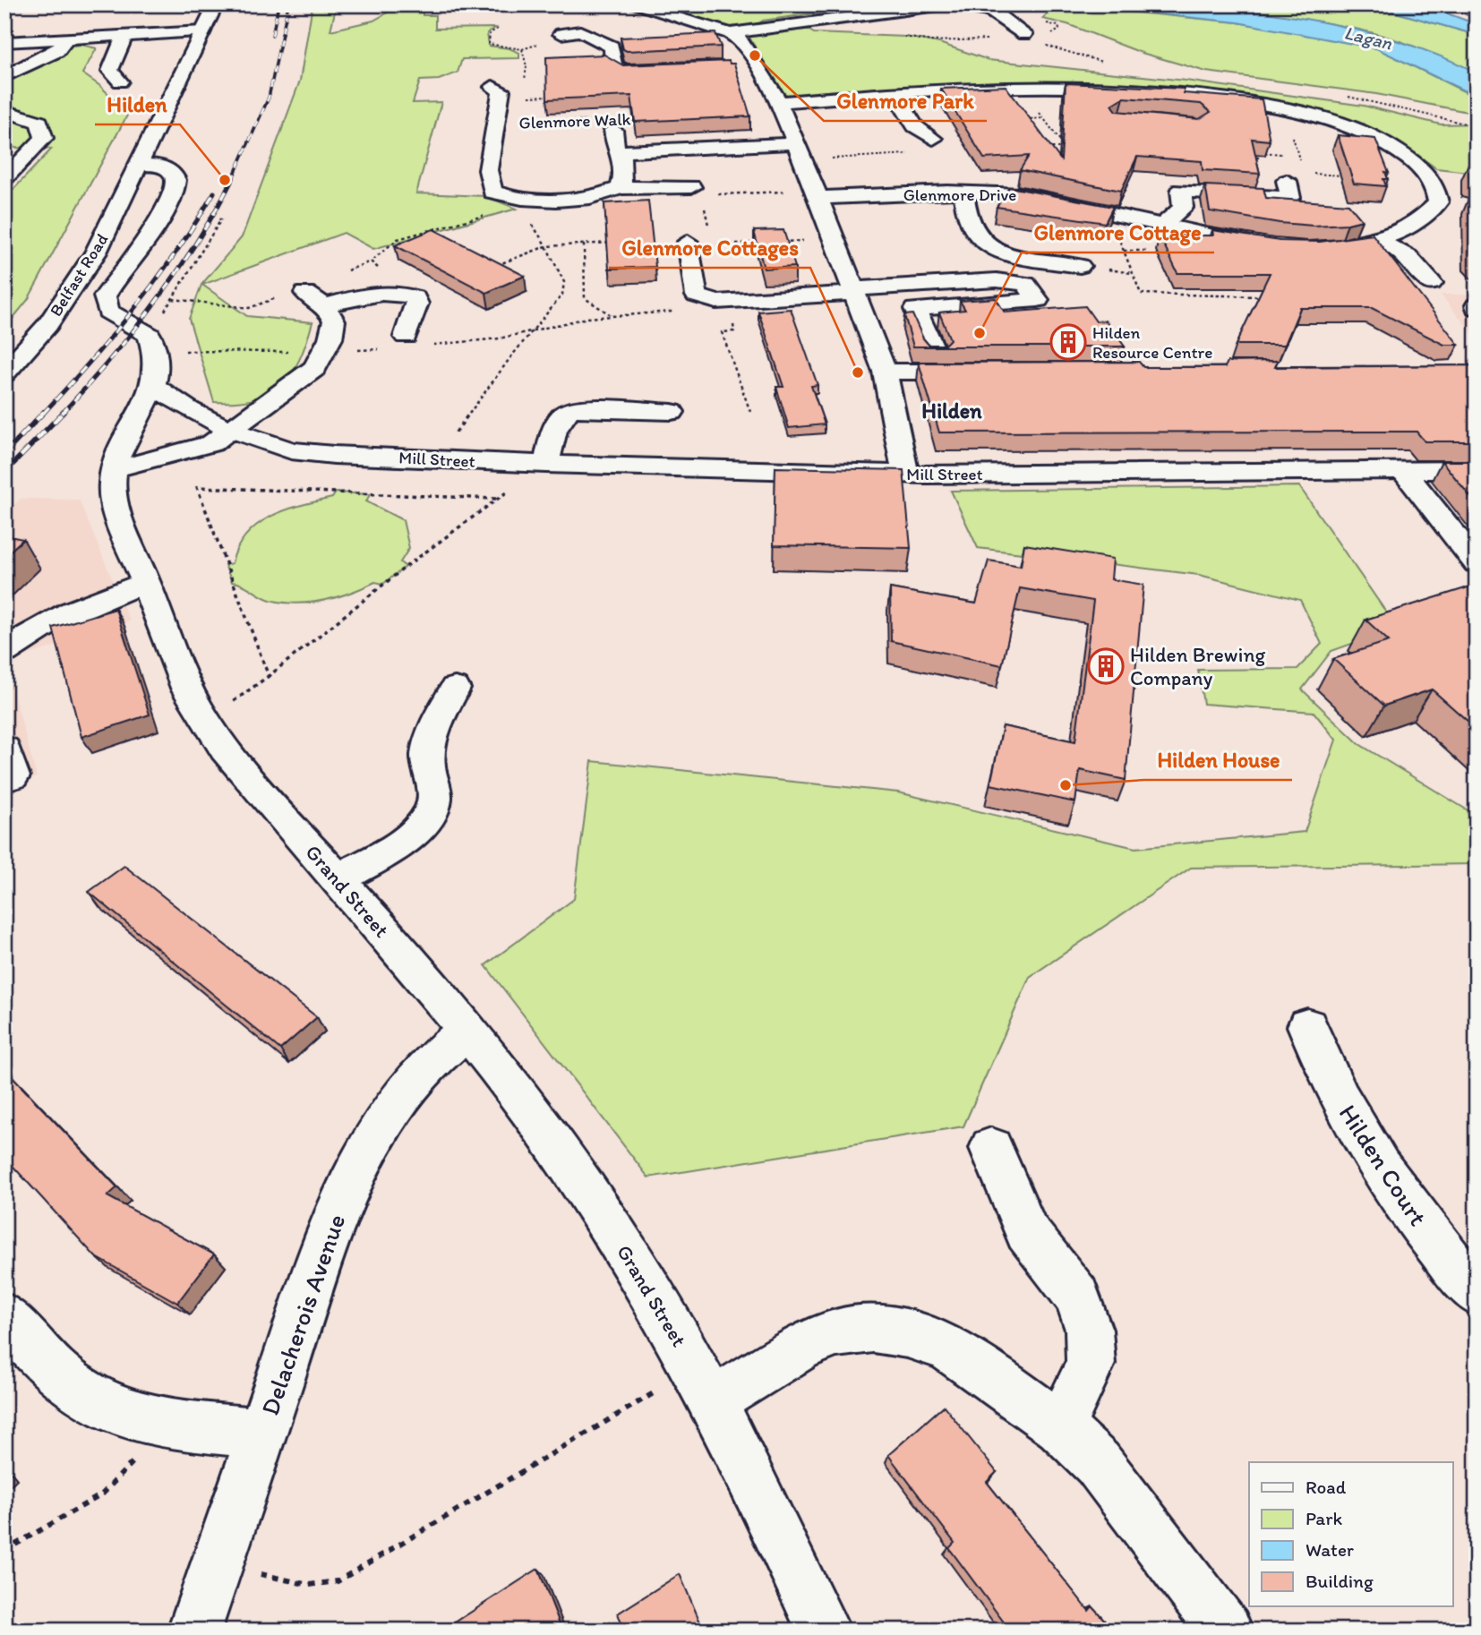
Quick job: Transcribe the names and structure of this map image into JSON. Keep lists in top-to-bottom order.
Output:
{
  "streets": {
    "main road": [
      "Glenmore Walk",
      "Glenmore Drive",
      "Belfast Road",
      "Mill Street",
      "Grand Street",
      "Hilden Court",
      "Delacherois Avenue"
    ]
  },
  "crossings": [
    ["Belfast Road", "Grand Street"],
    ["Mill Street", "Grand Street"],
    ["Grand Street", "Delacherois Avenue"]
  ],
  "districts": ["Hilden"],
  "water": ["Lagan"],
  "places": {
    "other": [
      "Glenmore Park",
      "Hilden",
      "Glenmore Cottage",
      "Glenmore Cottages",
      "Hilden House"
    ],
    "building": ["Hilden Resource Centre", "Hilden Brewing Company"]
  },
  "legend": [
    "Road",
    "Park",
    "Water",
    "Building"
  ]
}
